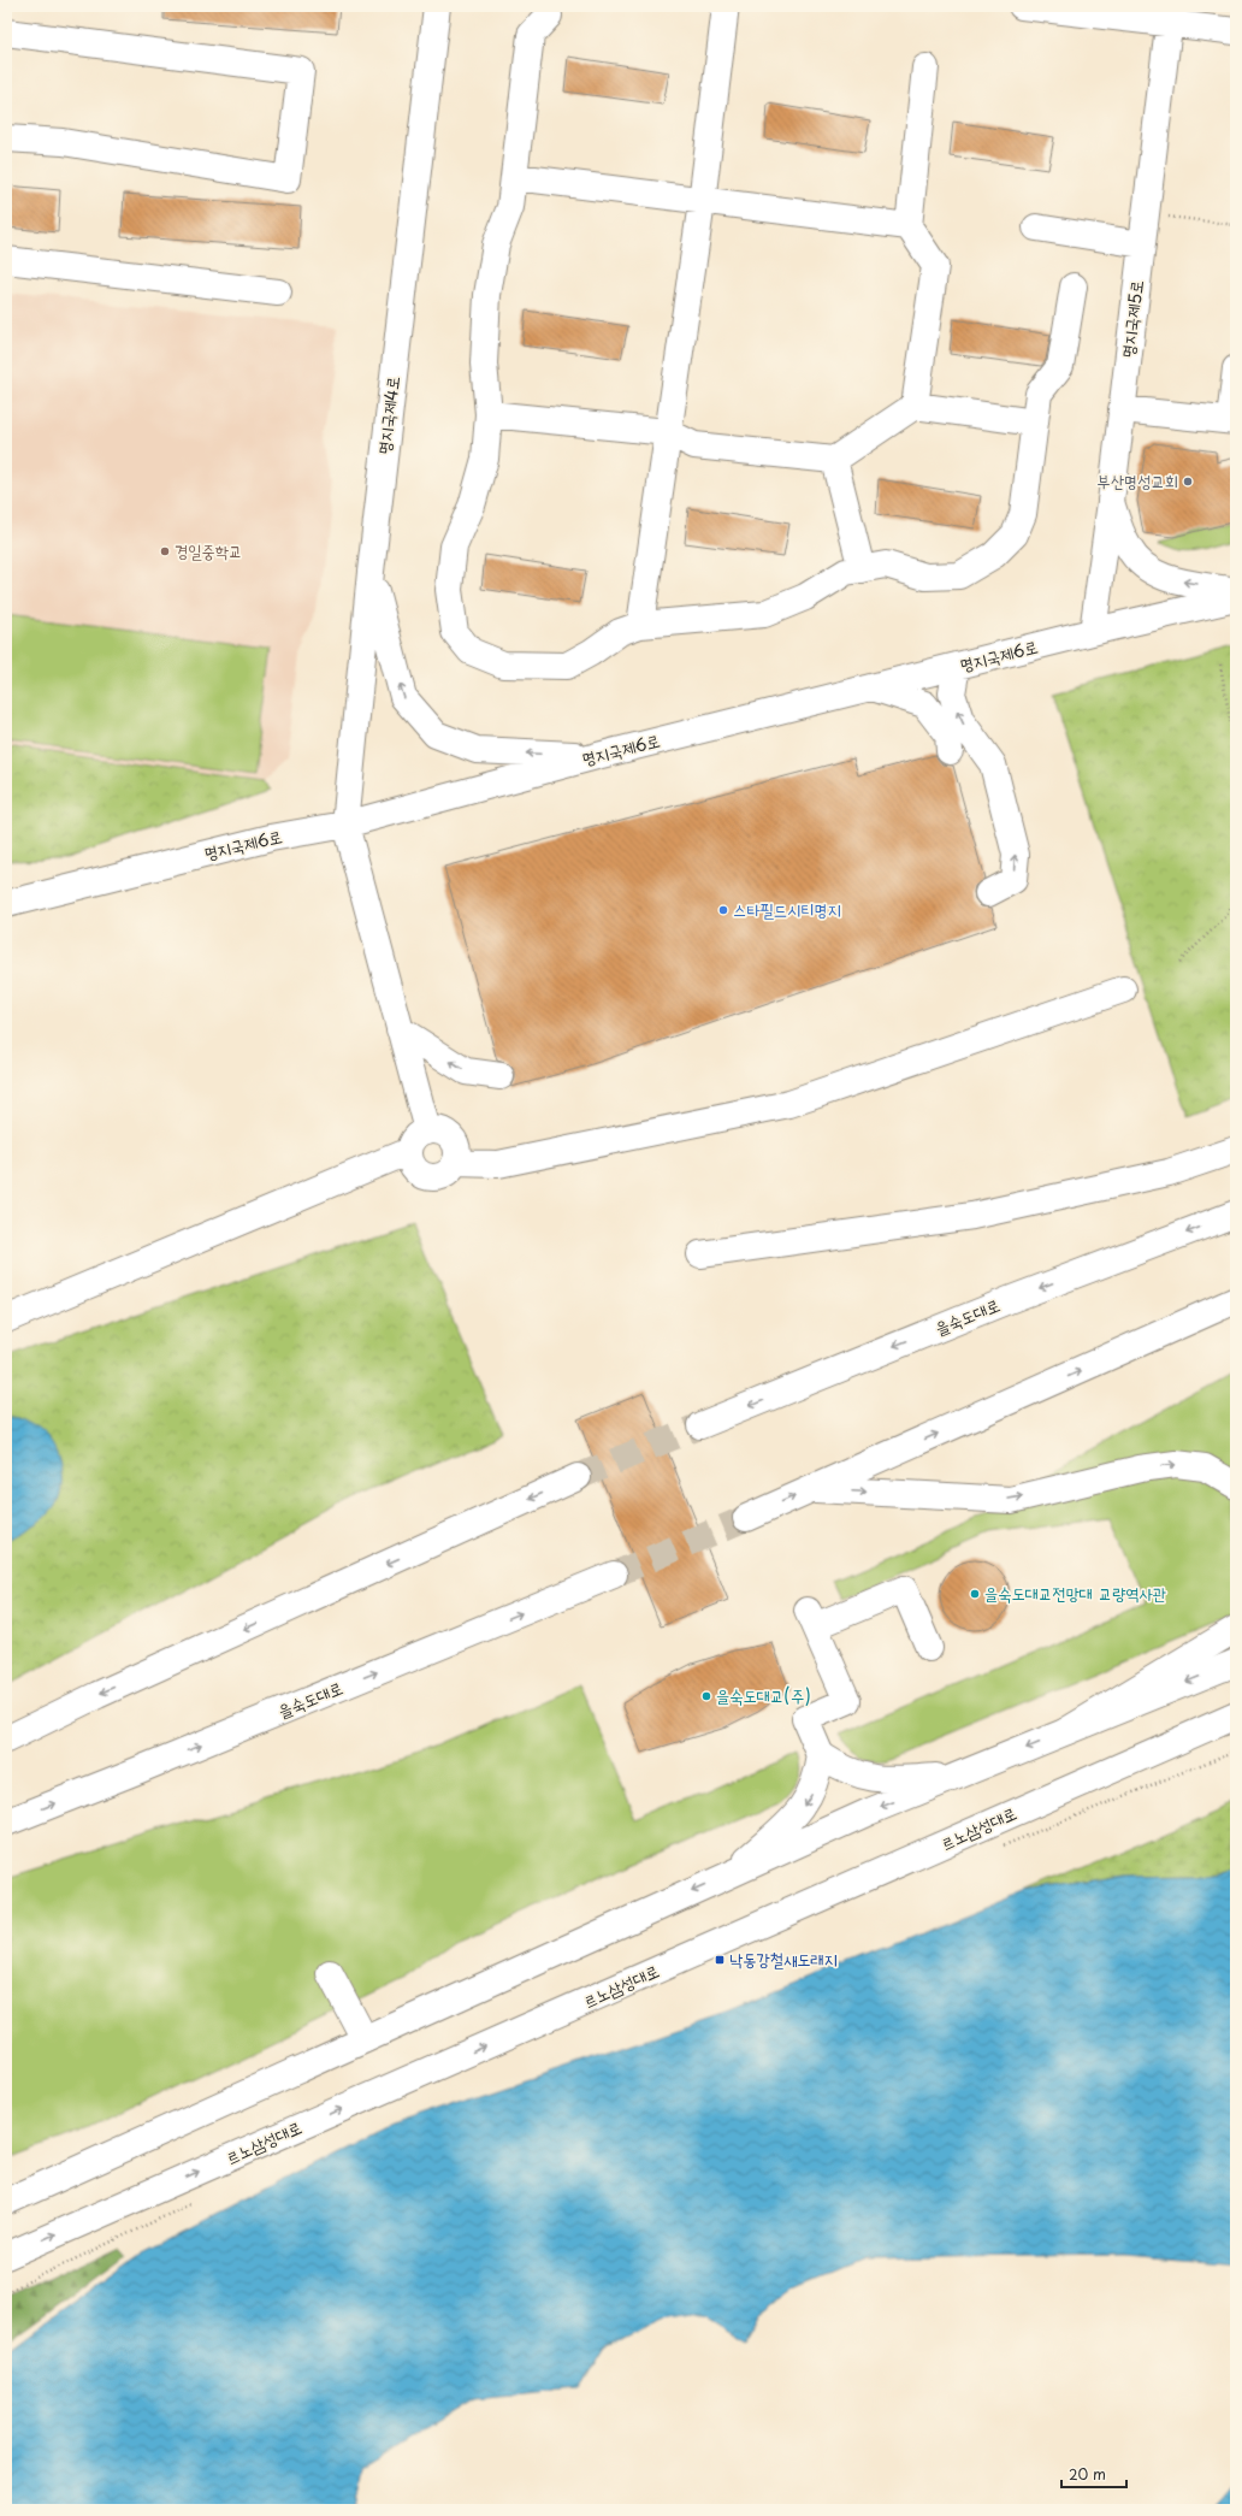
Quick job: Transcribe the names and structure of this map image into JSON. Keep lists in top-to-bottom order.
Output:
{
  "streets": {
    "main road": [
      "명지국제5로",
      "명지국제4로",
      "명지국제6로",
      "을숙도대로",
      "르노삼성대로"
    ]
  },
  "crossings": [
    ["명지국제5로", "명지국제6로"],
    ["명지국제4로", "명지국제6로"]
  ],
  "places": {
    "other": [
      "부산명성교회",
      "경일중학교",
      "스타필드시티명지",
      "을숙도대교전망대 교량역사관",
      "을숙도대교(주)"
    ],
    "transit": ["낙동강철새도래지"]
  },
  "scale_bar": "20 m"
}
